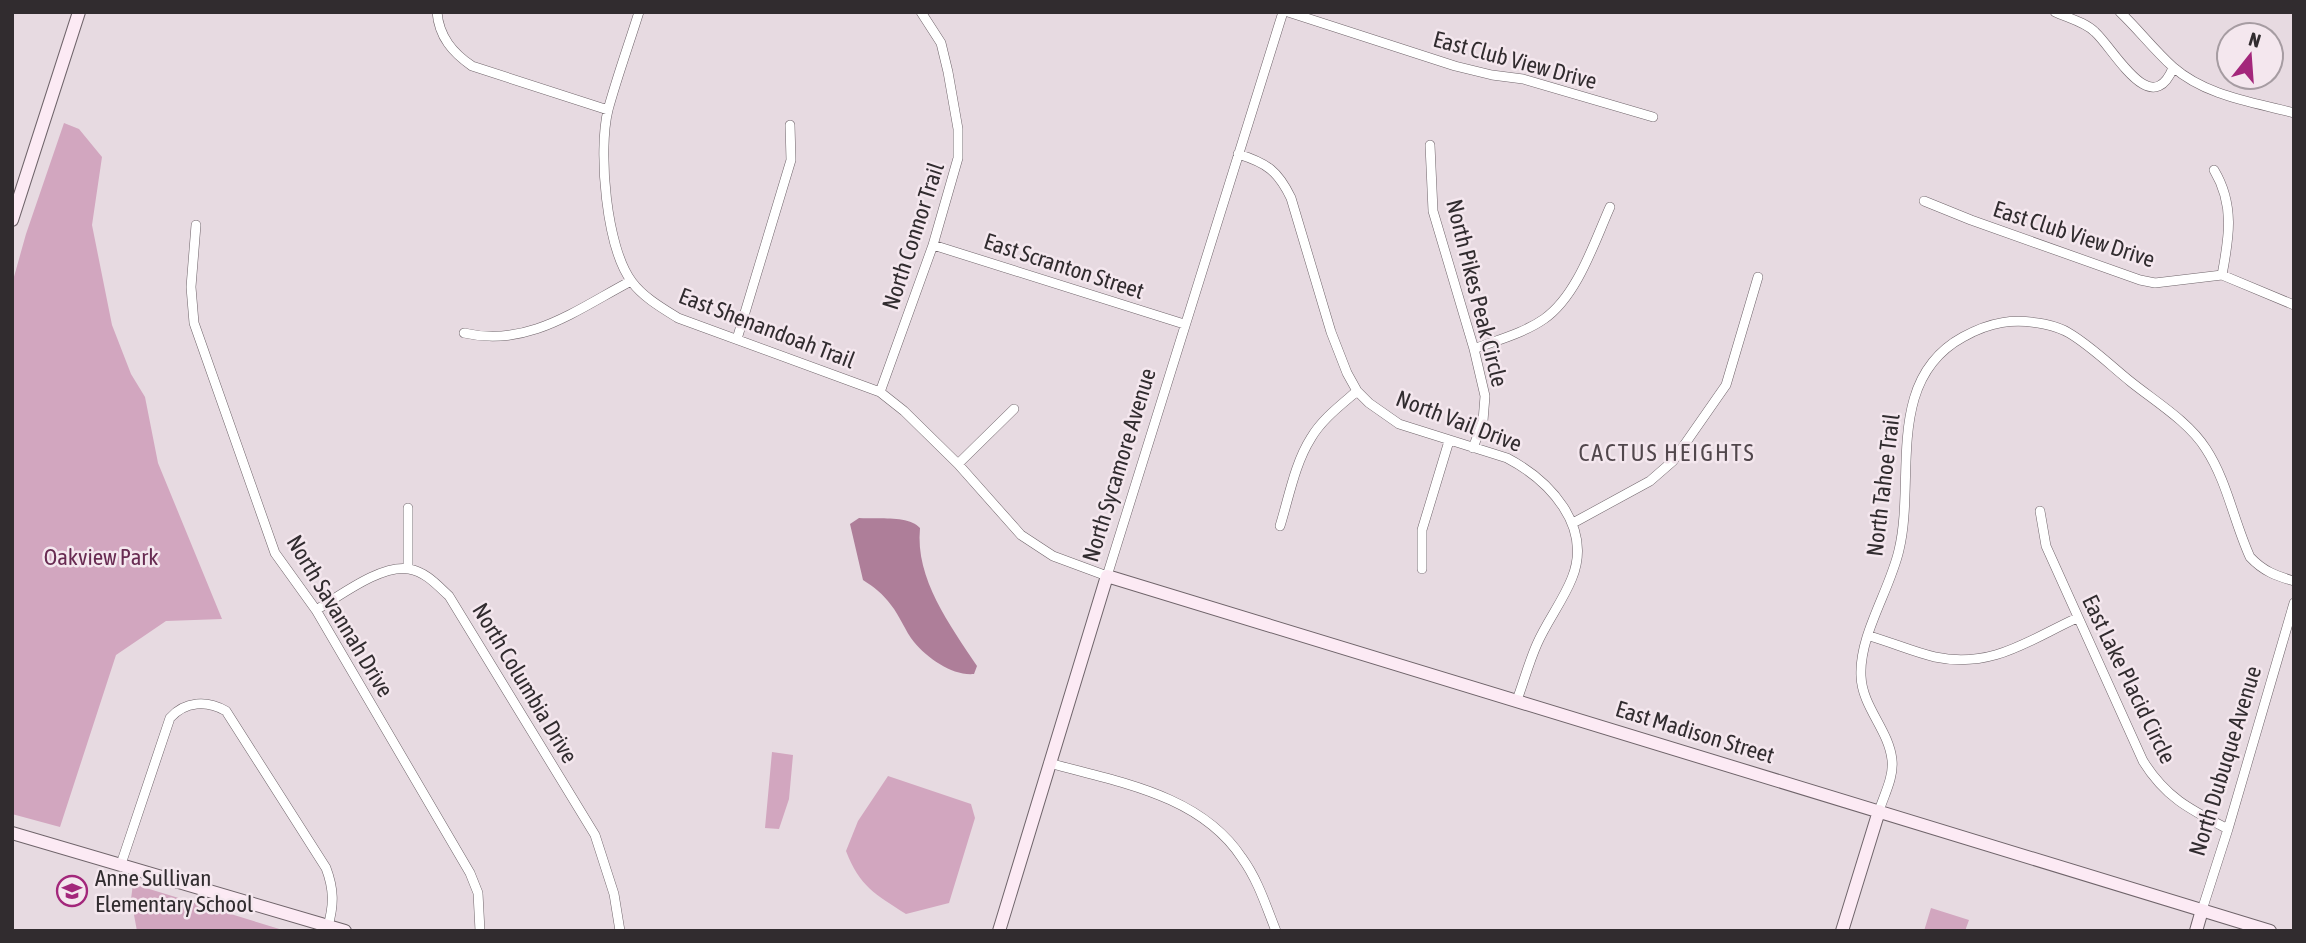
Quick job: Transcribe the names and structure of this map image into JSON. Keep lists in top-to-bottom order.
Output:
{
  "streets": {
    "main road": [
      "North Sycamore Avenue",
      "North Tahoe Trail",
      "East Madison Street",
      "North Dubuque Avenue"
    ],
    "street": [
      "East Club View Drive",
      "North Connor Trail",
      "East Scranton Street",
      "North Pikes Peak Circle",
      "East Shenandoah Trail",
      "North Vail Drive",
      "North Savannah Drive",
      "East Lake Placid Circle",
      "North Columbia Drive"
    ]
  },
  "crossings": [
    ["North Connor Trail", "East Scranton Street"],
    ["North Connor Trail", "East Shenandoah Trail"],
    ["East Scranton Street", "North Sycamore Avenue"],
    ["North Pikes Peak Circle", "North Vail Drive"],
    ["East Shenandoah Trail", "North Sycamore Avenue"],
    ["East Shenandoah Trail", "East Madison Street"],
    ["North Vail Drive", "North Sycamore Avenue"],
    ["North Vail Drive", "East Madison Street"],
    ["North Sycamore Avenue", "East Madison Street"],
    ["North Tahoe Trail", "East Madison Street"],
    ["East Lake Placid Circle", "North Dubuque Avenue"],
    ["East Madison Street", "North Dubuque Avenue"]
  ],
  "districts": ["CACTUS HEIGHTS"],
  "parks": ["Oakview Park"],
  "places": {
    "school or university": ["Anne Sullivan Elementary School"]
  },
  "north": "top"
}
